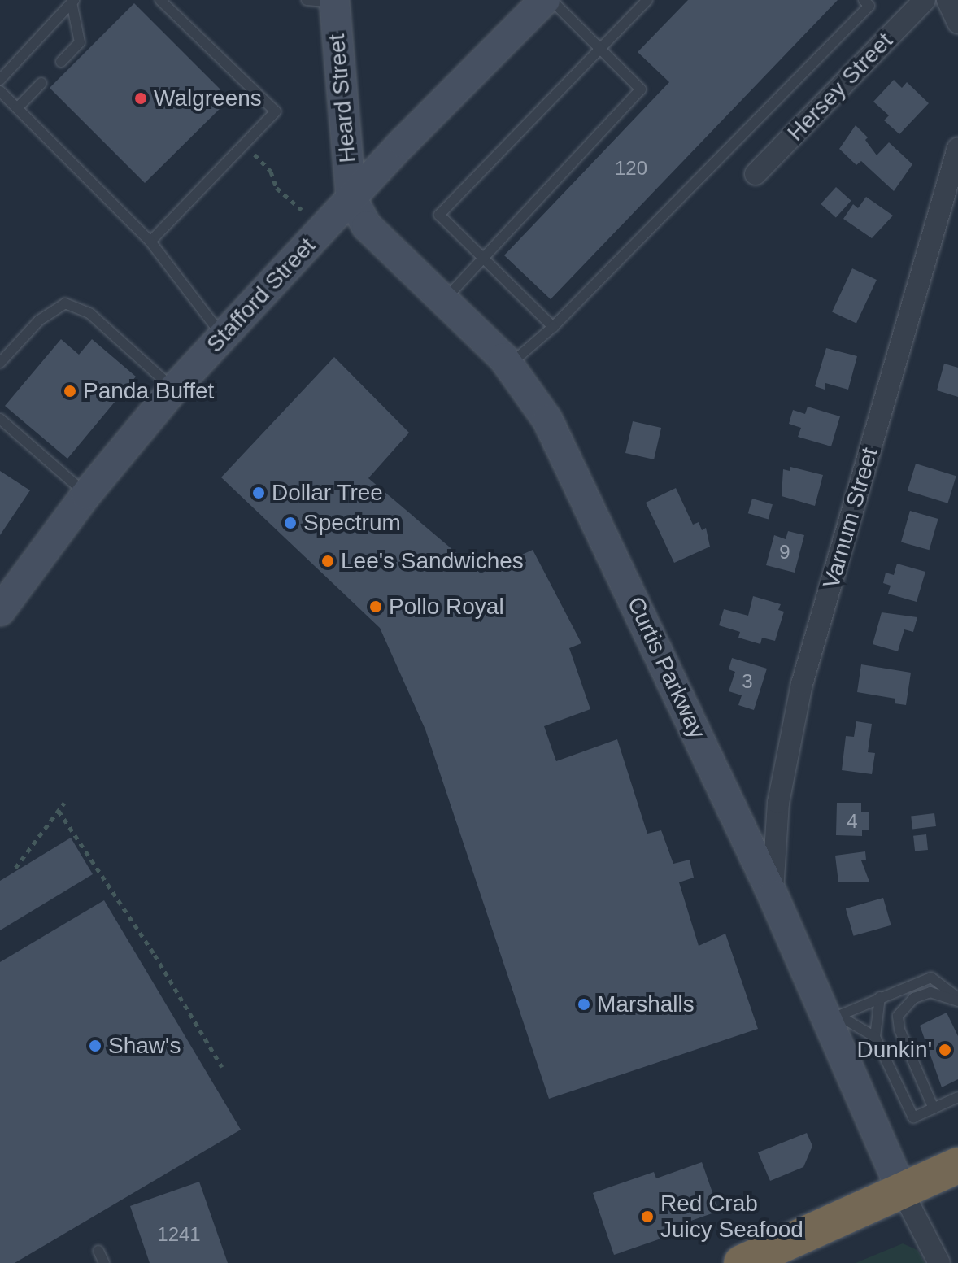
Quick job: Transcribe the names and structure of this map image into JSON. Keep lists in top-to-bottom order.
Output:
{
  "streets": {
    "street": [
      "Hersey Street",
      "Heard Street",
      "Stafford Street",
      "Varnum Street",
      "Curtis Parkway"
    ]
  },
  "crossings": [
    ["Heard Street", "Stafford Street"],
    ["Heard Street", "Curtis Parkway"],
    ["Stafford Street", "Curtis Parkway"],
    ["Varnum Street", "Curtis Parkway"]
  ],
  "places": [
    "Walgreens",
    "Panda Buffet",
    "Dollar Tree",
    "Spectrum",
    "Lee's Sandwiches",
    "Pollo Royal",
    "Marshalls",
    "Shaw's",
    "Dunkin'",
    "Red Crab Juicy Seafood"
  ],
  "house_numbers": [
    "120",
    "9",
    "3",
    "4",
    "1241"
  ]
}
